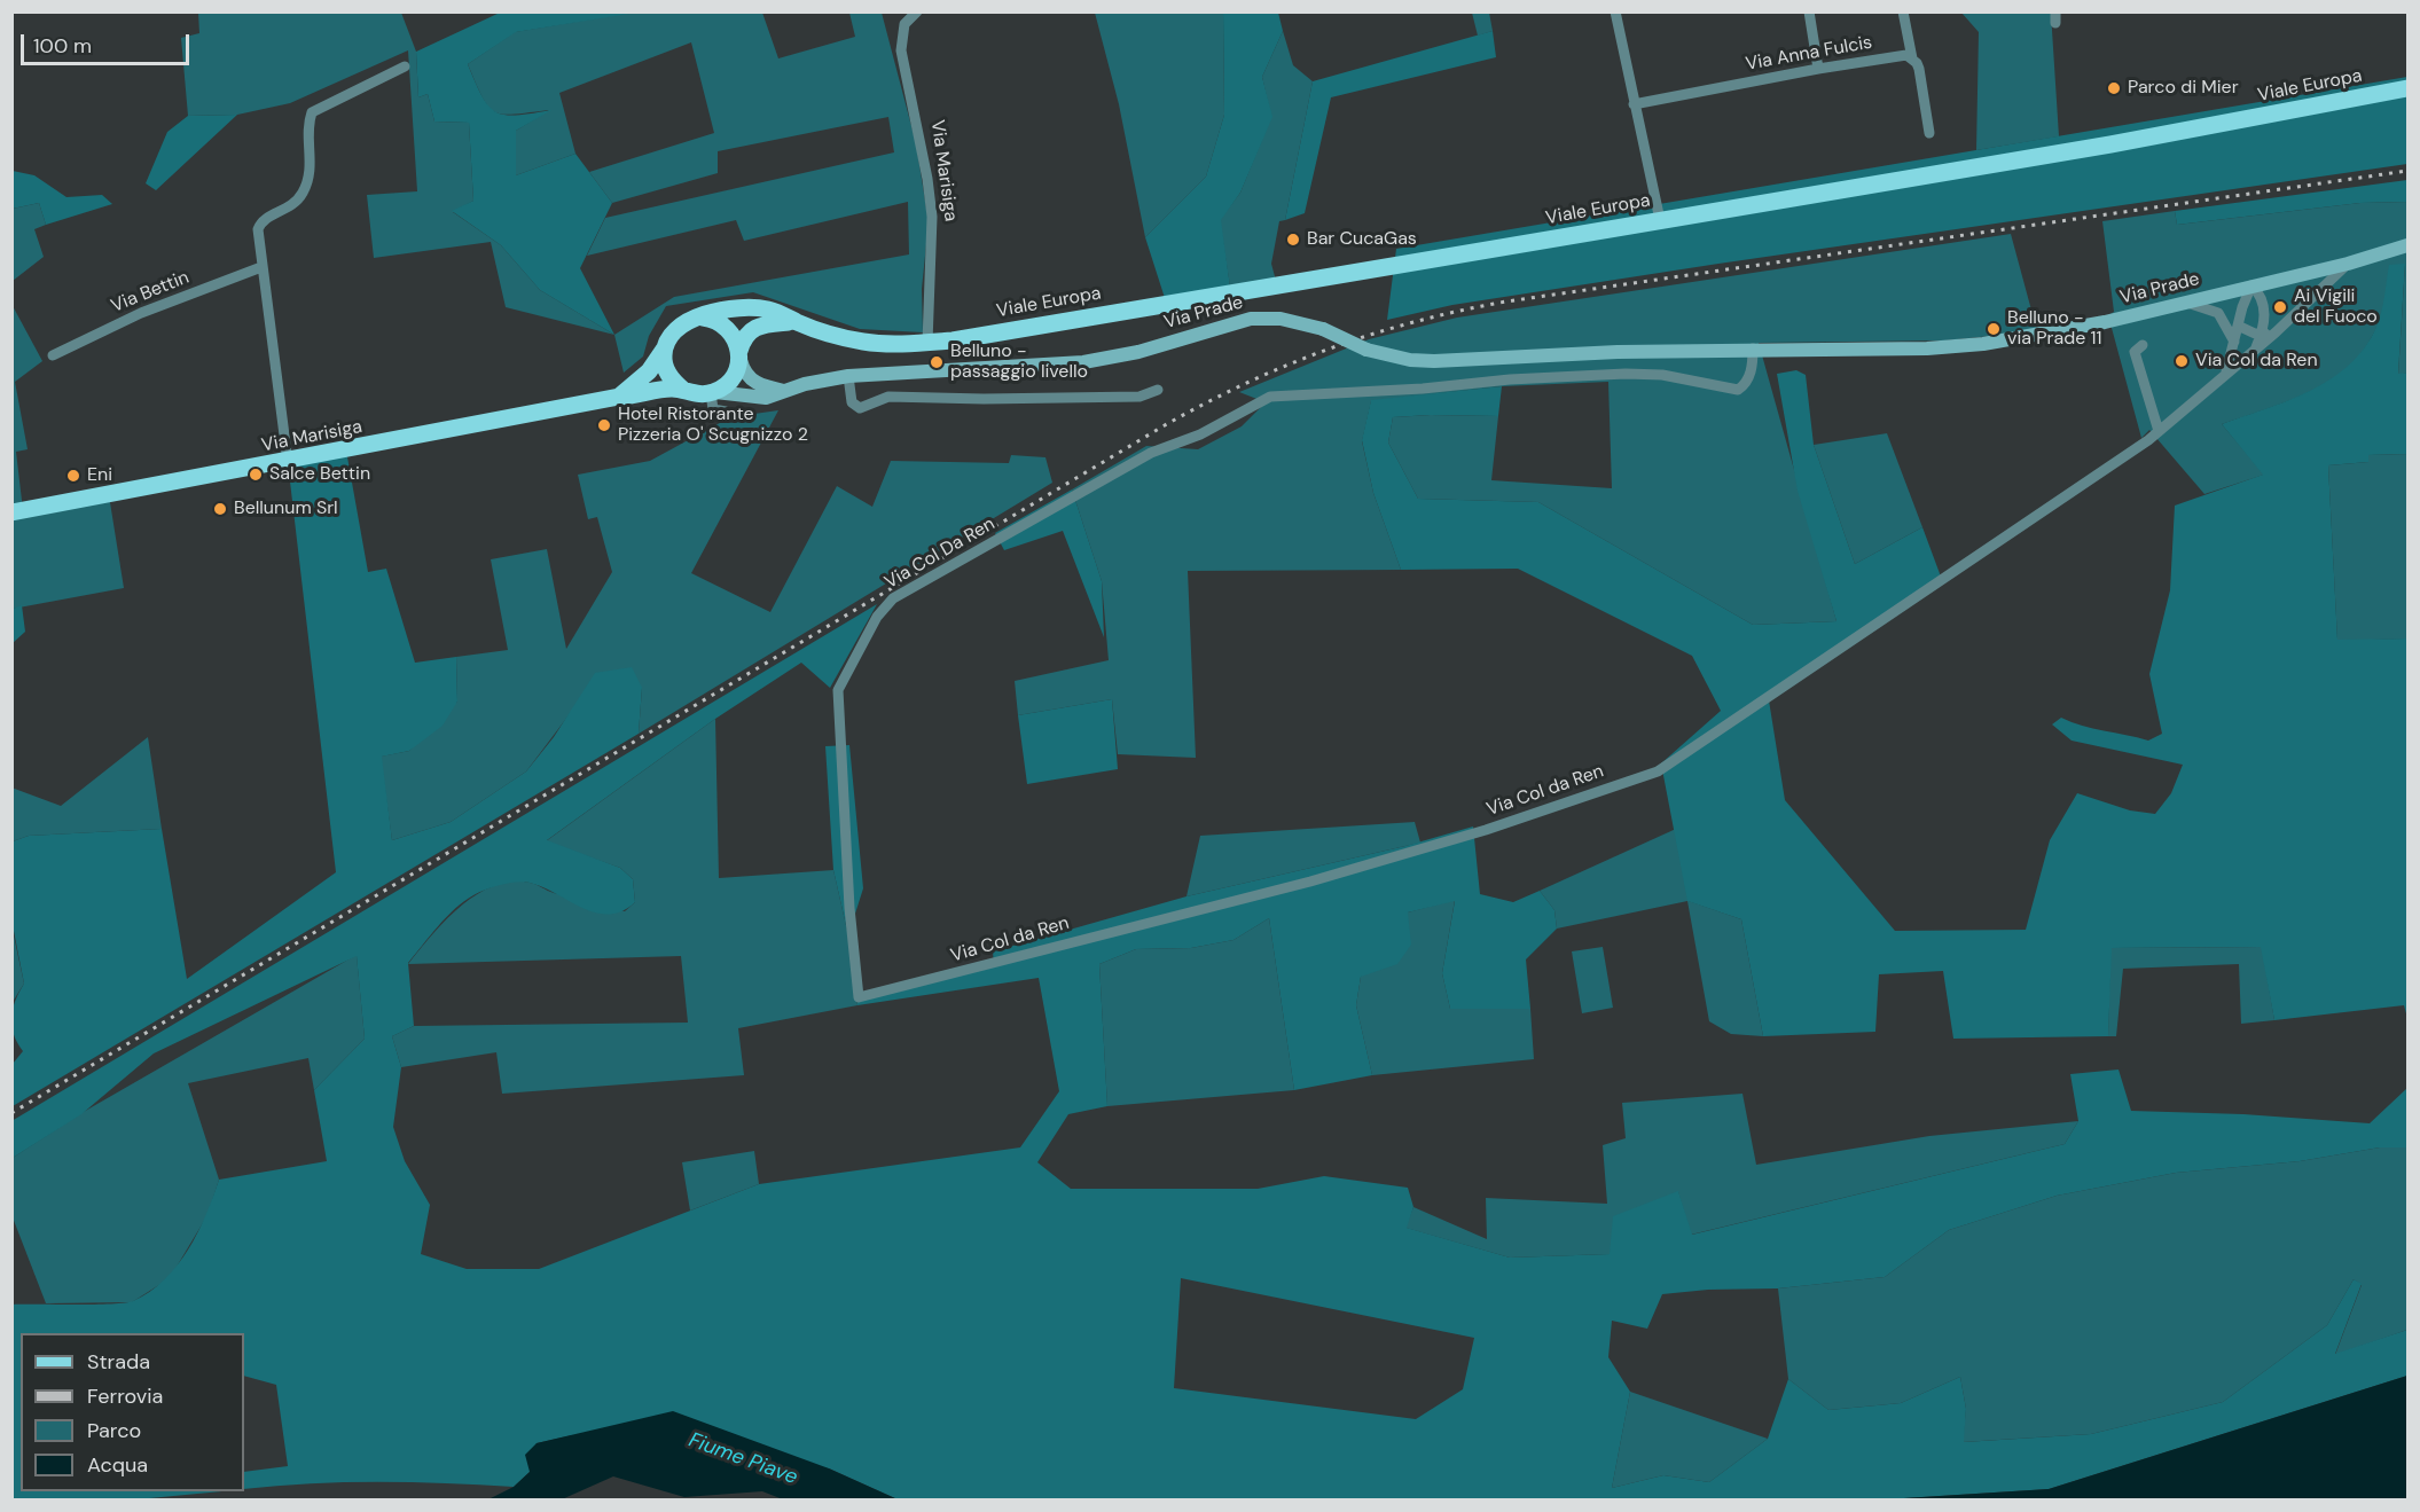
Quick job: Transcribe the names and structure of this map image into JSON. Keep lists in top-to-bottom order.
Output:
{
  "streets": {
    "main road": ["Viale Europa", "Via Marisiga", "Via Prade"],
    "street": [
      "Via Anna Fulcis",
      "Via Bettin",
      "Via Col Da Ren",
      "Via Col da Ren"
    ]
  },
  "crossings": [
    ["Viale Europa", "Via Marisiga"],
    ["Viale Europa", "Via Prade"],
    ["Via Marisiga", "Via Prade"],
    ["Via Prade", "Via Col Da Ren"],
    ["Via Prade", "Via Col da Ren"],
    ["Via Col Da Ren", "Via Col da Ren"]
  ],
  "water": ["Fiume Piave"],
  "places": [
    "Parco di Mier",
    "Bar CucaGas",
    "Ai Vigili del Fuoco",
    "Belluno - via Prade 11",
    "Via Col da Ren",
    "Belluno - passaggio livello",
    "Hotel Ristorante Pizzeria O' Scugnizzo 2",
    "Salce Bettin",
    "Eni",
    "Bellunum Srl"
  ],
  "legend": [
    "Strada",
    "Ferrovia",
    "Parco",
    "Acqua"
  ],
  "scale_bar": "100 m"
}
